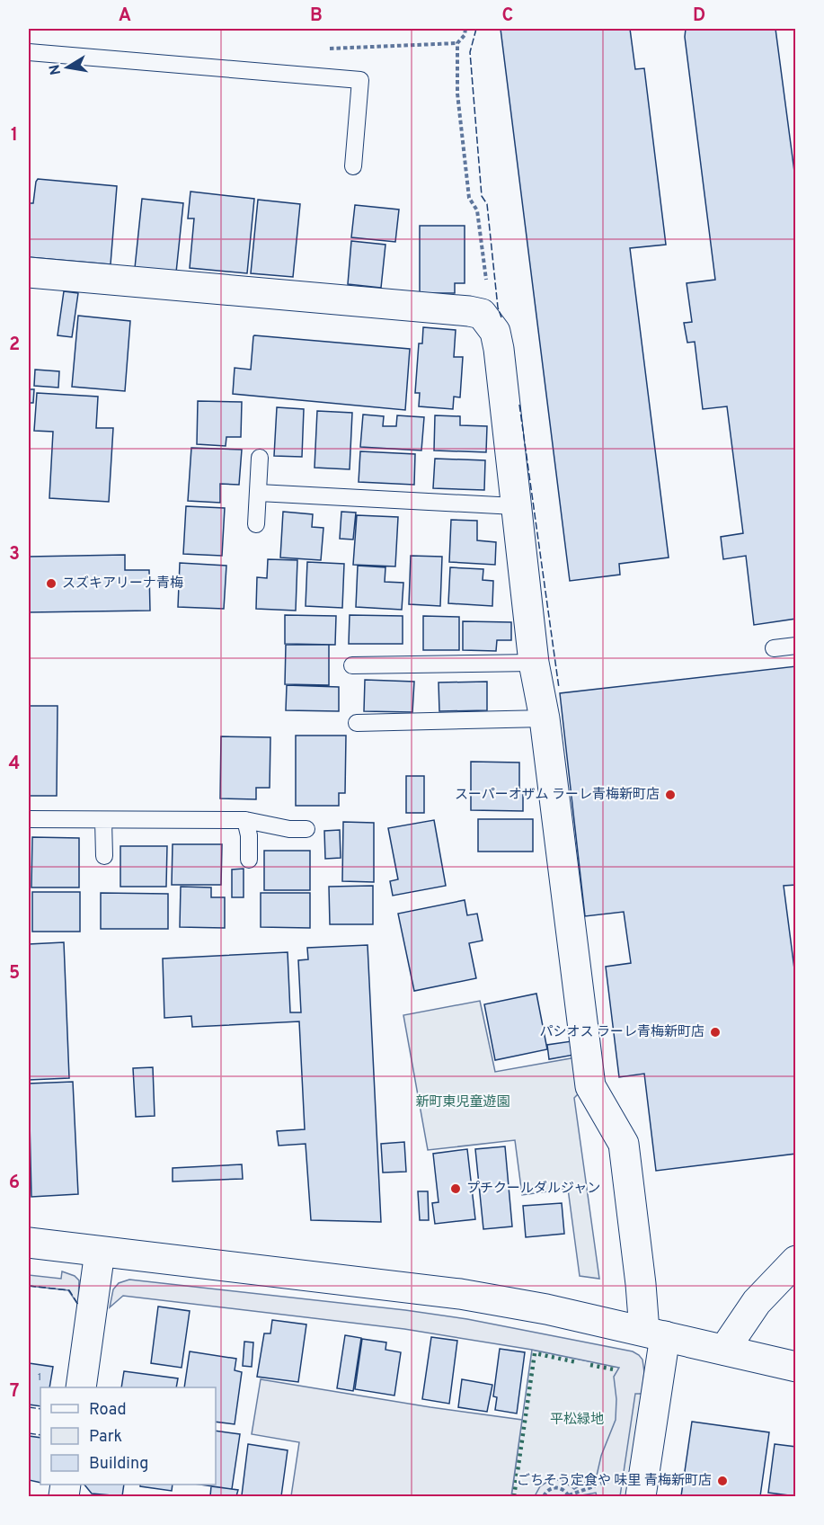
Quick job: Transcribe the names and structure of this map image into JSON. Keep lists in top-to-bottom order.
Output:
{
  "parks": ["新町東児童遊園", "平松緑地"],
  "places": [
    "スズキアリーナ青梅",
    "スーパーオザム ラーレ青梅新町店",
    "パシオス ラーレ青梅新町店",
    "プチクールダルジャン",
    "ごちそう定食や 味里 青梅新町店"
  ],
  "house_numbers": ["1"],
  "legend": ["Road", "Park", "Building"],
  "north": "left",
  "grid": {
    "columns": [
      "A",
      "B",
      "C",
      "D"
    ],
    "rows": [
      "1",
      "2",
      "3",
      "4",
      "5",
      "6",
      "7"
    ]
  }
}
